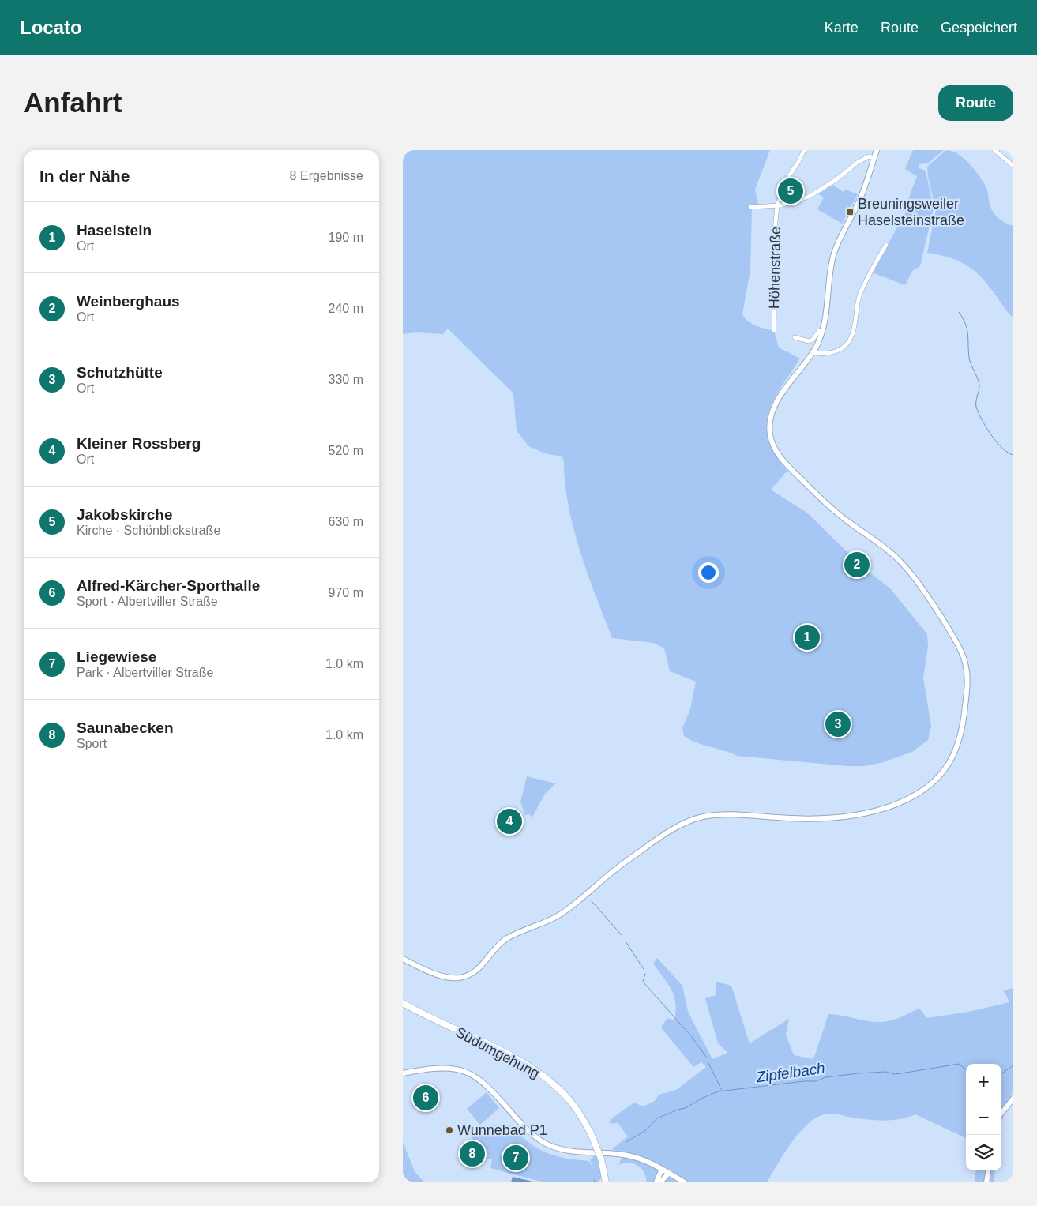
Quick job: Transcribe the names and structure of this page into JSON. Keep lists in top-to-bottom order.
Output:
{
  "streets": {
    "main road": ["Südumgehung"],
    "street": ["Höhenstraße"]
  },
  "water": ["Zipfelbach"],
  "places": {
    "transit": ["Breuningsweiler Haselsteinstraße"],
    "other": ["Wunnebad P1"]
  },
  "page": {
    "header": "Locato",
    "nav": ["Karte", "Route", "Gespeichert"],
    "buttons": "Route",
    "title": "Anfahrt",
    "heading": ["In der Nähe", "8 Ergebnisse"],
    "pins": [
      "5",
      "2",
      "1",
      "3",
      "4",
      "6",
      "8",
      "7"
    ],
    "list": [
      {
        "mark": "1",
        "name": "Haselstein",
        "note": "Ort",
        "value": "190 m"
      },
      {
        "mark": "2",
        "name": "Weinberghaus",
        "note": "Ort",
        "value": "240 m"
      },
      {
        "mark": "3",
        "name": "Schutzhütte",
        "note": "Ort",
        "value": "330 m"
      },
      {
        "mark": "4",
        "name": "Kleiner Rossberg",
        "note": "Ort",
        "value": "520 m"
      },
      {
        "mark": "5",
        "name": "Jakobskirche",
        "note": "Kirche · Schönblickstraße",
        "value": "630 m"
      },
      {
        "mark": "6",
        "name": "Alfred-Kärcher-Sporthalle",
        "note": "Sport · Albertviller Straße",
        "value": "970 m"
      },
      {
        "mark": "7",
        "name": "Liegewiese",
        "note": "Park · Albertviller Straße",
        "value": "1.0 km"
      },
      {
        "mark": "8",
        "name": "Saunabecken",
        "note": "Sport",
        "value": "1.0 km"
      }
    ],
    "map_buttons": ["+", "−"]
  }
}
